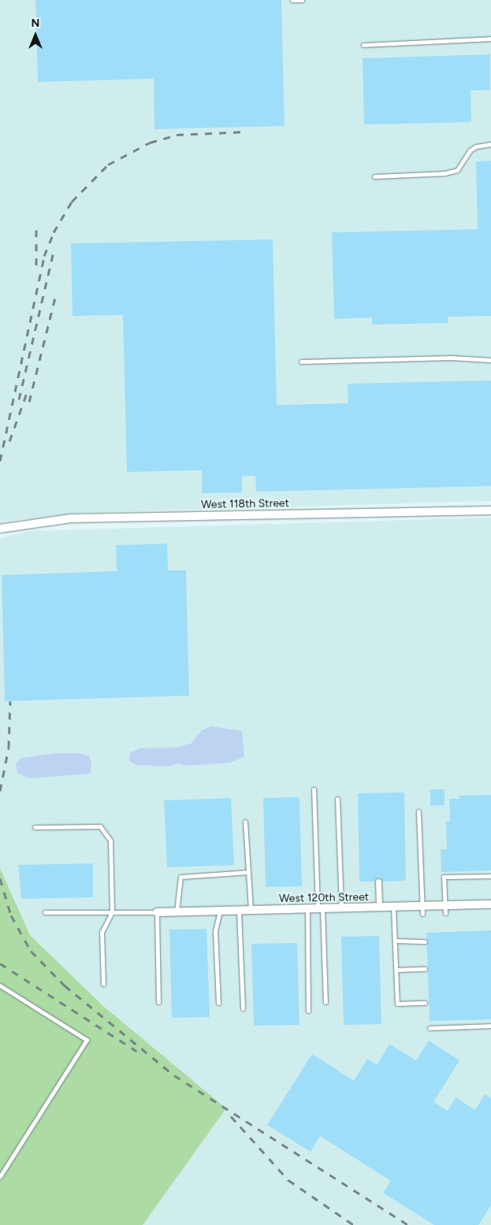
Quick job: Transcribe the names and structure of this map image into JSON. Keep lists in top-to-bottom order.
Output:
{
  "streets": {
    "street": ["West 118th Street", "West 120th Street"]
  },
  "north": "top"
}
